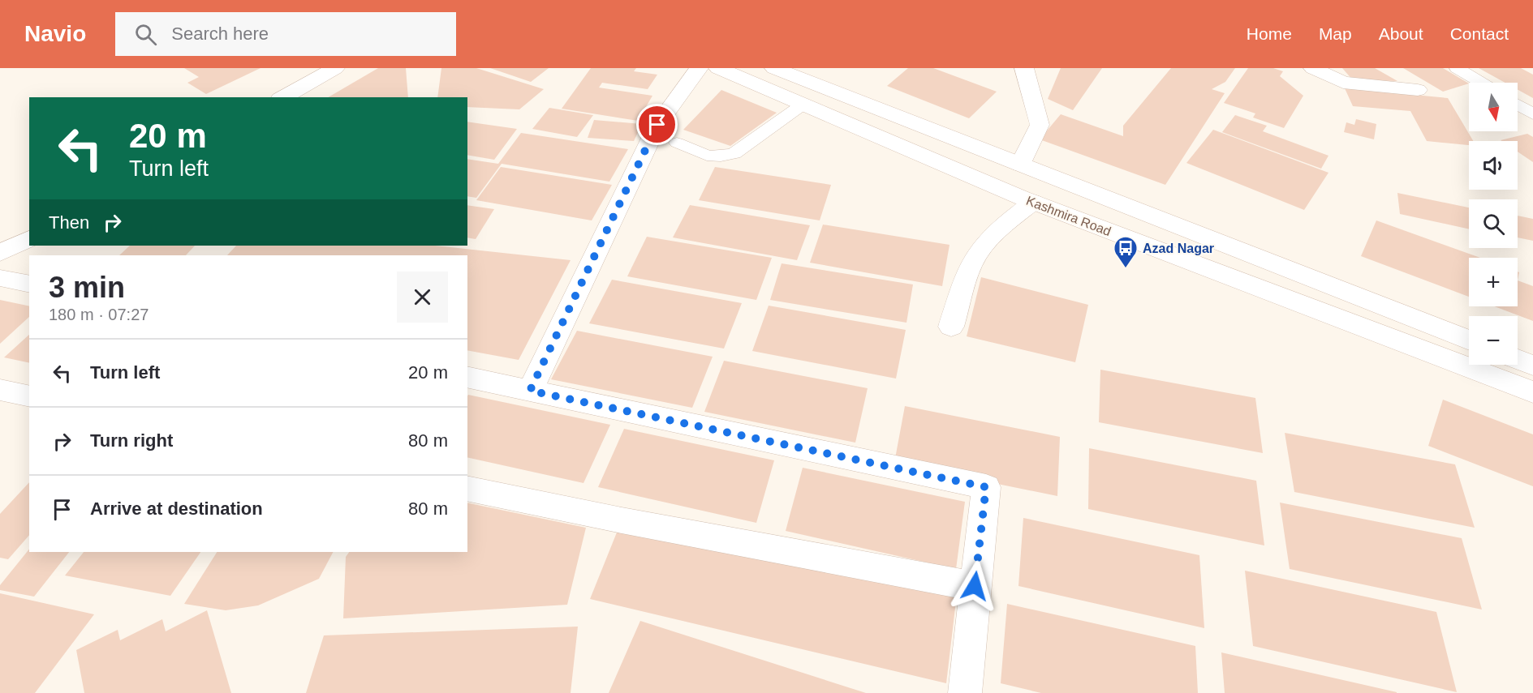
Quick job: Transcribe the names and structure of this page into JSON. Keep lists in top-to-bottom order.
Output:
{
  "streets": {
    "street": ["Kashmira Road"]
  },
  "places": {
    "bus stop": ["Azad Nagar"]
  },
  "north": "bottom",
  "page": {
    "header": "Navio",
    "search": "Search here",
    "nav": [
      "Home",
      "Map",
      "About",
      "Contact"
    ],
    "map_buttons": ["+", "−"],
    "turn": ["20 m", "Turn left"],
    "then": "Then",
    "heading": ["3 min", "180 m · 07:27"],
    "list": [
      {
        "name": "Turn left",
        "value": "20 m"
      },
      {
        "name": "Turn right",
        "value": "80 m"
      },
      {
        "name": "Arrive at destination",
        "value": "80 m"
      }
    ]
  }
}
